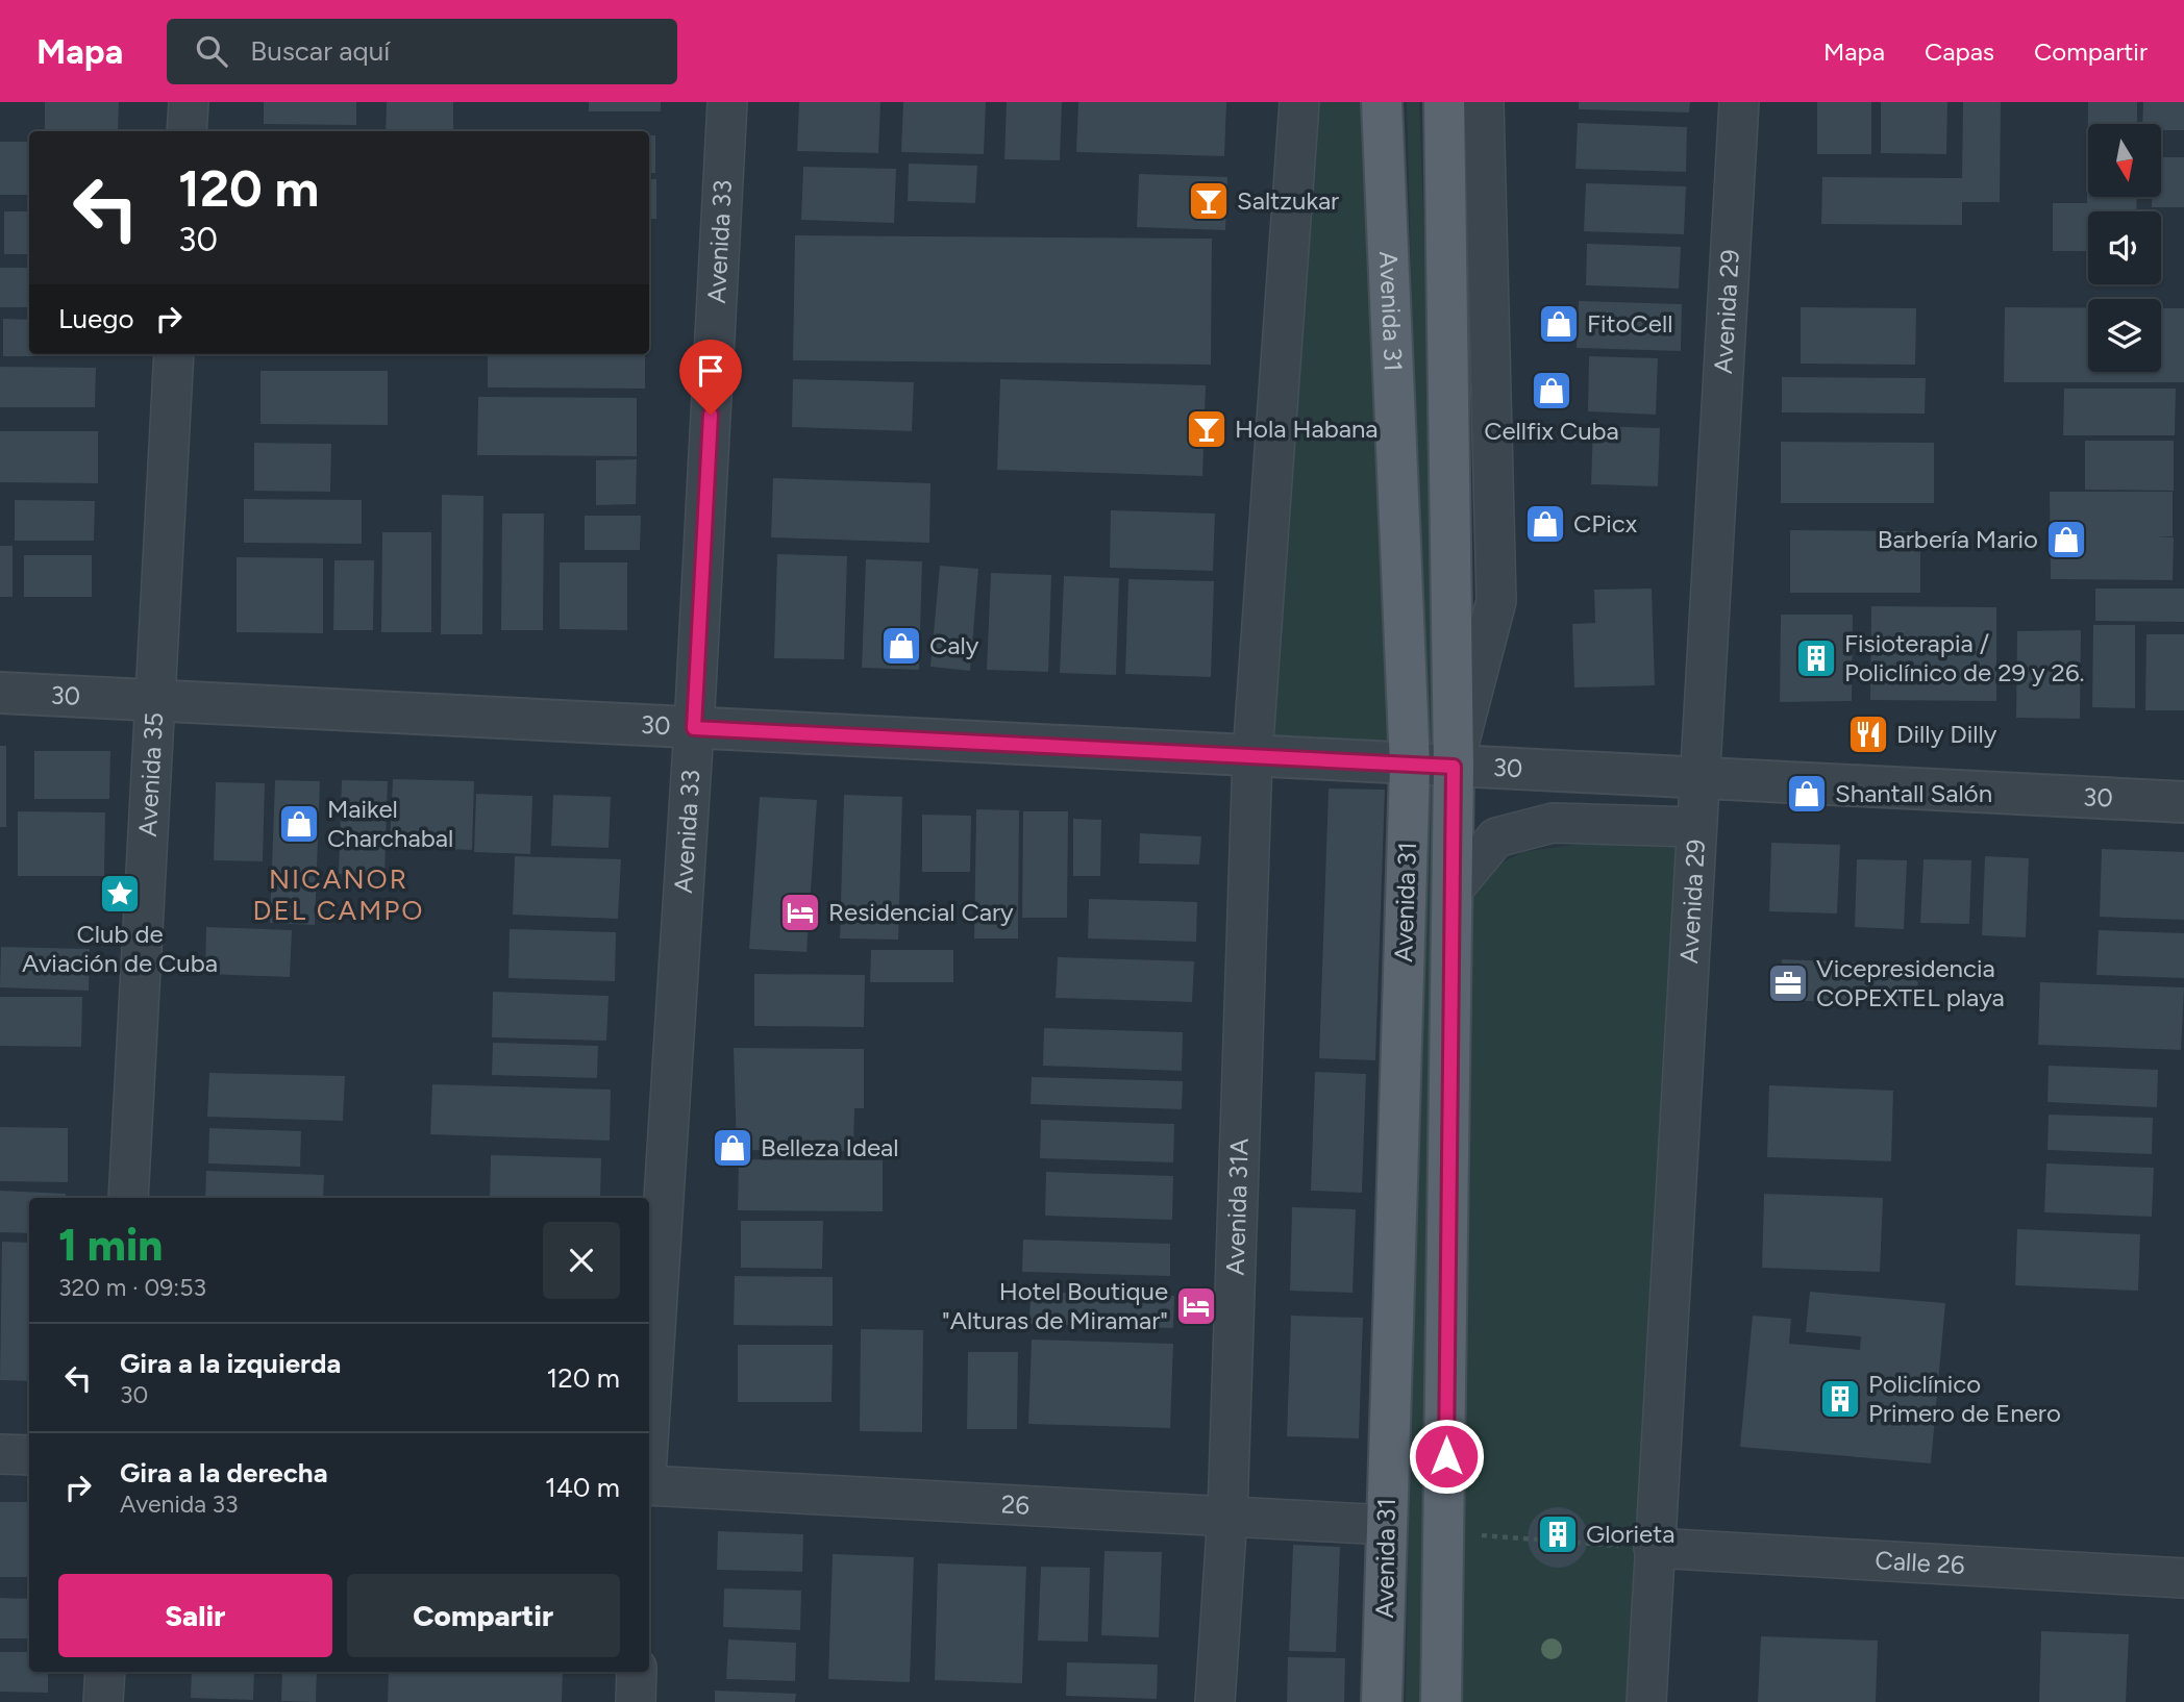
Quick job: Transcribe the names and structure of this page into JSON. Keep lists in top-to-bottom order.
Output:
{
  "streets": {
    "main road": ["Avenida 31"],
    "street": [
      "Avenida 33",
      "Avenida 29",
      "30",
      "Avenida 35",
      "Avenida 31A",
      "26",
      "Calle 26"
    ]
  },
  "crossings": [
    ["Avenida 33", "30"],
    ["Avenida 31", "30"],
    ["Avenida 31", "26"],
    ["Avenida 29", "30"],
    ["Avenida 29", "Calle 26"],
    ["30", "Avenida 35"],
    ["30", "Avenida 31A"],
    ["Avenida 31A", "26"]
  ],
  "districts": ["NICANOR DEL CAMPO"],
  "places": {
    "bar": ["Saltzukar", "Hola Habana"],
    "shop": [
      "FitoCell",
      "Cellfix Cuba",
      "CPicx",
      "Barbería Mario",
      "Caly",
      "Shantall Salón",
      "Maikel Charchabal",
      "Belleza Ideal"
    ],
    "building": ["Fisioterapia / Policlínico de 29 y 26.", "Policlínico Primero de Enero", "Glorieta"],
    "restaurant": ["Dilly Dilly"],
    "place": ["Club de Aviación de Cuba"],
    "hotel": ["Residencial Cary", "Hotel Boutique \"Alturas de Miramar\""],
    "office": ["Vicepresidencia COPEXTEL playa"]
  },
  "north": "bottom",
  "page": {
    "header": "Mapa",
    "search": "Buscar aquí",
    "nav": ["Mapa", "Capas", "Compartir"],
    "turn": ["120 m", "30"],
    "then": "Luego",
    "heading": ["1 min", "320 m · 09:53"],
    "list": [
      {
        "name": "Gira a la izquierda",
        "note": "30",
        "value": "120 m"
      },
      {
        "name": "Gira a la derecha",
        "note": "Avenida 33",
        "value": "140 m"
      }
    ],
    "buttons": ["Salir", "Compartir"]
  }
}
